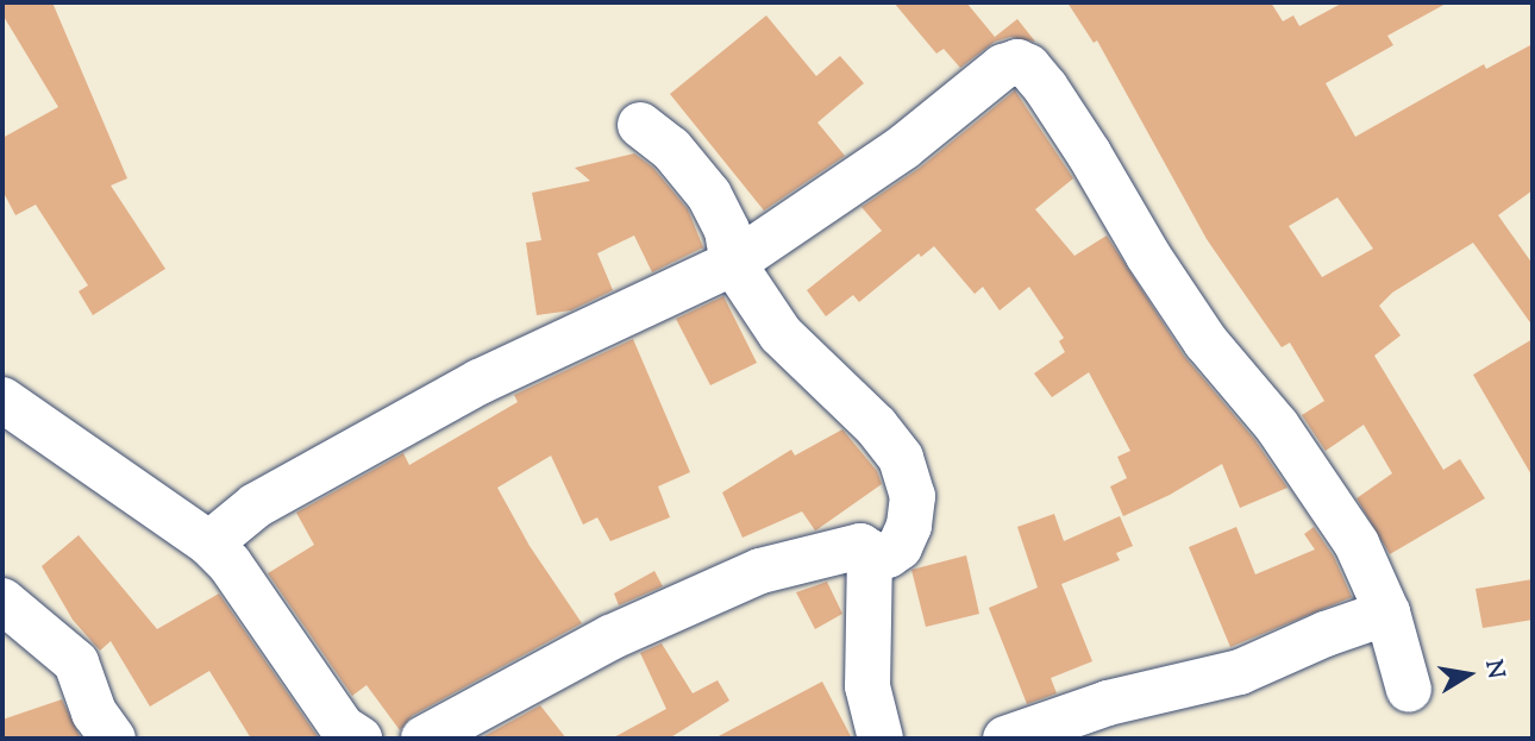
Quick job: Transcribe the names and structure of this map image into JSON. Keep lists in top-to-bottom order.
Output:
{
  "north": "right"
}
